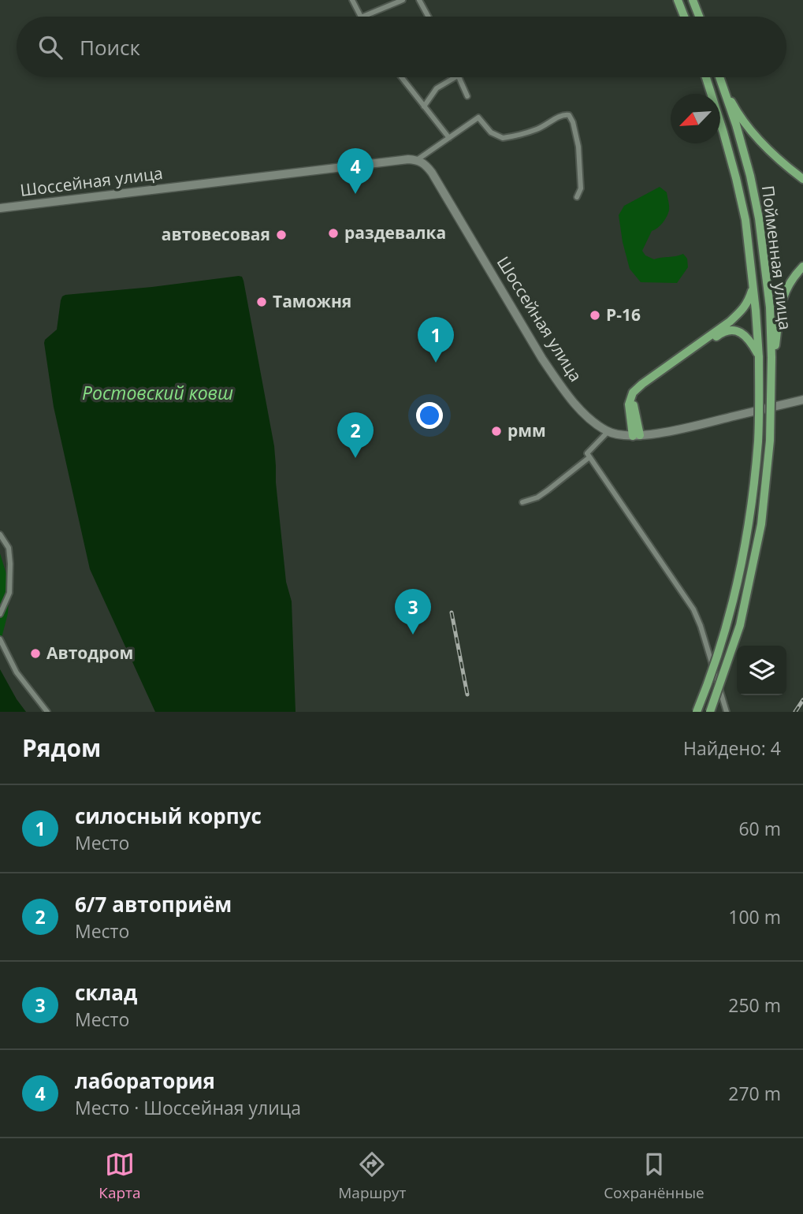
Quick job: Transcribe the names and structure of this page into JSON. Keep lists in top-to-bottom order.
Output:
{
  "streets": {
    "main road": ["Шоссейная улица", "Пойменная улица"]
  },
  "water": ["Ростовский ковш"],
  "places": [
    "раздевалка",
    "автовесовая",
    "Таможня",
    "Р-16",
    "рмм",
    "Автодром"
  ],
  "north": "bottom left",
  "page": {
    "search": "Поиск",
    "pins": [
      "4",
      "1",
      "2",
      "3"
    ],
    "heading": ["Рядом", "Найдено: 4"],
    "list": [
      {
        "mark": "1",
        "name": "силосный корпус",
        "note": "Место",
        "value": "60 m"
      },
      {
        "mark": "2",
        "name": "6/7 автоприём",
        "note": "Место",
        "value": "100 m"
      },
      {
        "mark": "3",
        "name": "склад",
        "note": "Место",
        "value": "250 m"
      },
      {
        "mark": "4",
        "name": "лаборатория",
        "note": "Место · Шоссейная улица",
        "value": "270 m"
      }
    ],
    "nav": ["Карта", "Маршрут", "Сохранённые"]
  }
}
